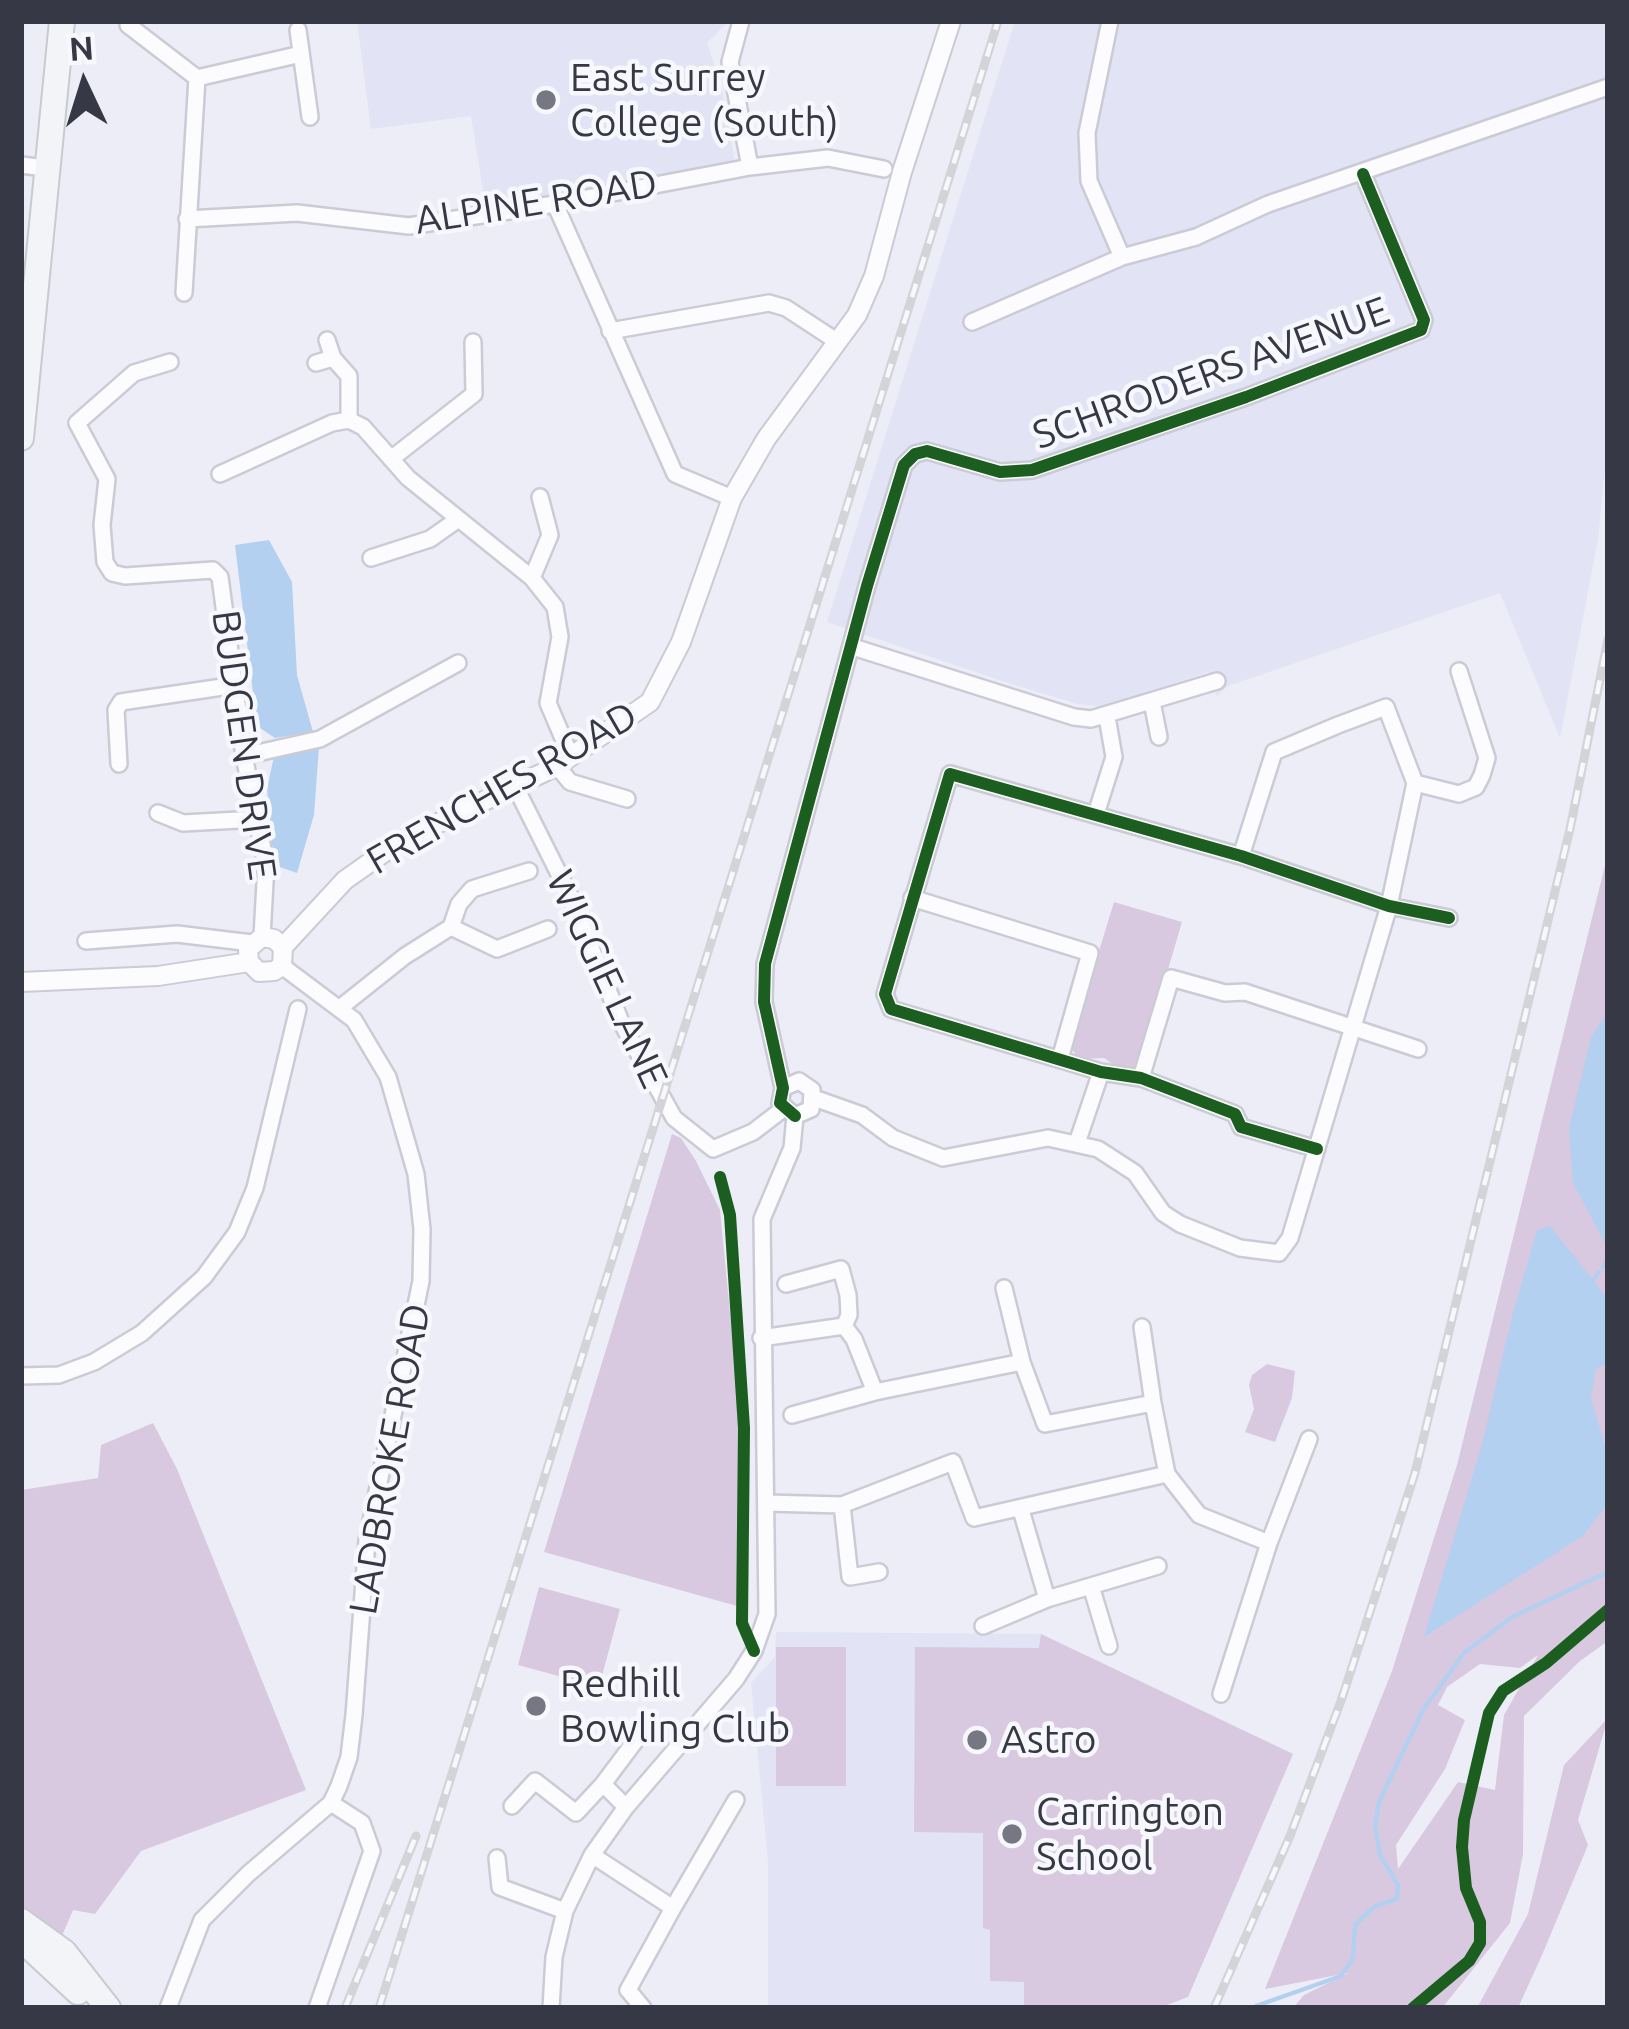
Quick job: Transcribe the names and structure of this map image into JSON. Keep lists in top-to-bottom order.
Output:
{
  "streets": {
    "street": [
      "ALPINE ROAD",
      "SCHRODERS AVENUE",
      "BUDGEN DRIVE",
      "FRENCHES ROAD",
      "WIGGIE LANE",
      "LADBROKE ROAD"
    ]
  },
  "crossings": [
    ["FRENCHES ROAD", "WIGGIE LANE"],
    ["FRENCHES ROAD", "LADBROKE ROAD"]
  ],
  "places": [
    "East Surrey College (South)",
    "Redhill Bowling Club",
    "Astro",
    "Carrington School"
  ],
  "north": "top"
}
